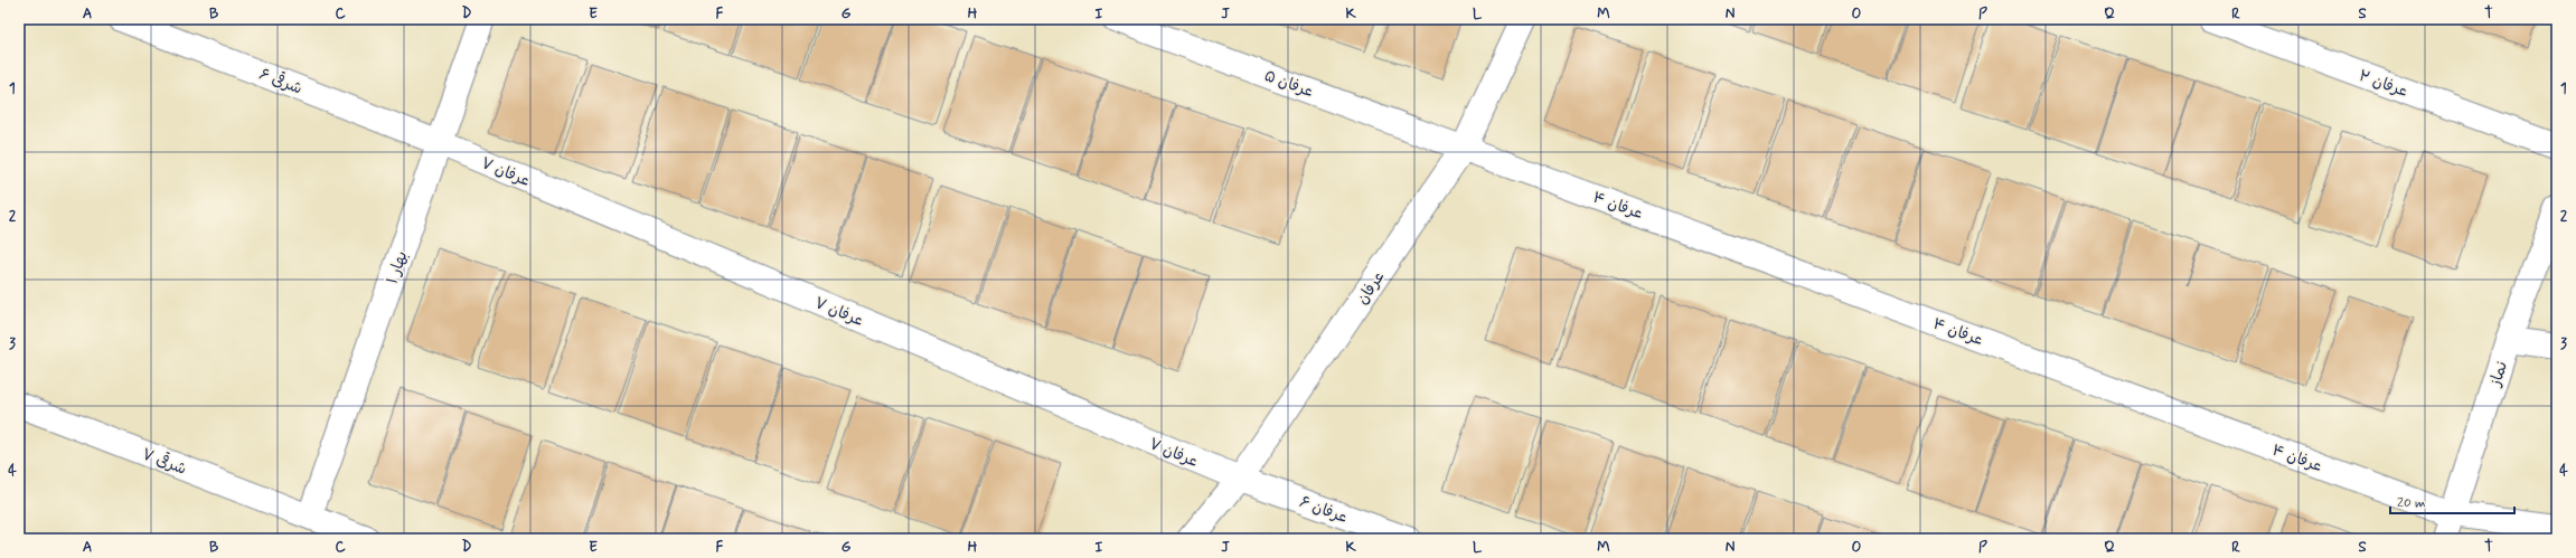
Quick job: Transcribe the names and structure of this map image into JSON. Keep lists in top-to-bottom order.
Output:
{
  "streets": {
    "street": [
      "شرقی ۶",
      "عرفان ۵",
      "عرفان ۲",
      "عرفان ۷",
      "عرفان ۴",
      "بهار ۱",
      "عرفان",
      "نماز",
      "شرقی ۷",
      "عرفان ۶"
    ]
  },
  "crossings": [
    ["شرقی ۶", "عرفان ۷"],
    ["شرقی ۶", "بهار ۱"],
    ["عرفان ۵", "عرفان ۴"],
    ["عرفان ۵", "عرفان"],
    ["عرفان ۷", "بهار ۱"],
    ["عرفان ۷", "عرفان"],
    ["عرفان ۷", "عرفان ۶"],
    ["عرفان ۴", "عرفان"],
    ["عرفان ۴", "نماز"],
    ["بهار ۱", "شرقی ۷"],
    ["عرفان", "عرفان ۶"]
  ],
  "scale_bar": "20 m",
  "grid": {
    "columns": [
      "A",
      "B",
      "C",
      "D",
      "E",
      "F",
      "G",
      "H",
      "I",
      "J",
      "K",
      "L",
      "M",
      "N",
      "O",
      "P",
      "Q",
      "R",
      "S",
      "T"
    ],
    "rows": [
      "1",
      "2",
      "3",
      "4"
    ]
  }
}
